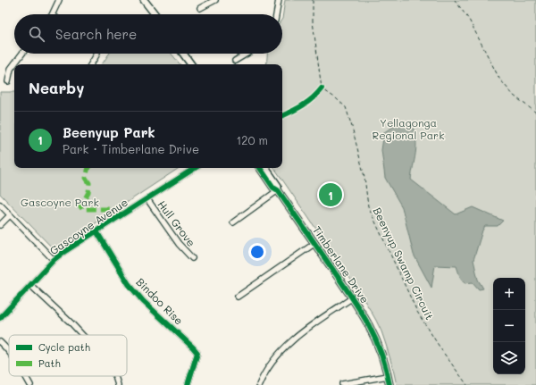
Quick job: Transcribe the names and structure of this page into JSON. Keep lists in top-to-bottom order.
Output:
{
  "streets": {
    "street": [
      "Hull Grove",
      "Gascoyne Avenue",
      "Timberlane Drive",
      "Bindoo Rise"
    ],
    "path": ["Beenyup Swamp Circuit"]
  },
  "crossings": [
    ["Hull Grove", "Gascoyne Avenue"],
    ["Gascoyne Avenue", "Bindoo Rise"]
  ],
  "parks": ["Yellagonga Regional Park", "Gascoyne Park"],
  "legend": ["Cycle path", "Path"],
  "page": {
    "search": "Search here",
    "heading": "Nearby",
    "list": [
      {
        "mark": "1",
        "name": "Beenyup Park",
        "note": "Park · Timberlane Drive",
        "value": "120 m"
      }
    ],
    "pins": "1",
    "map_buttons": ["+", "−"]
  }
}
